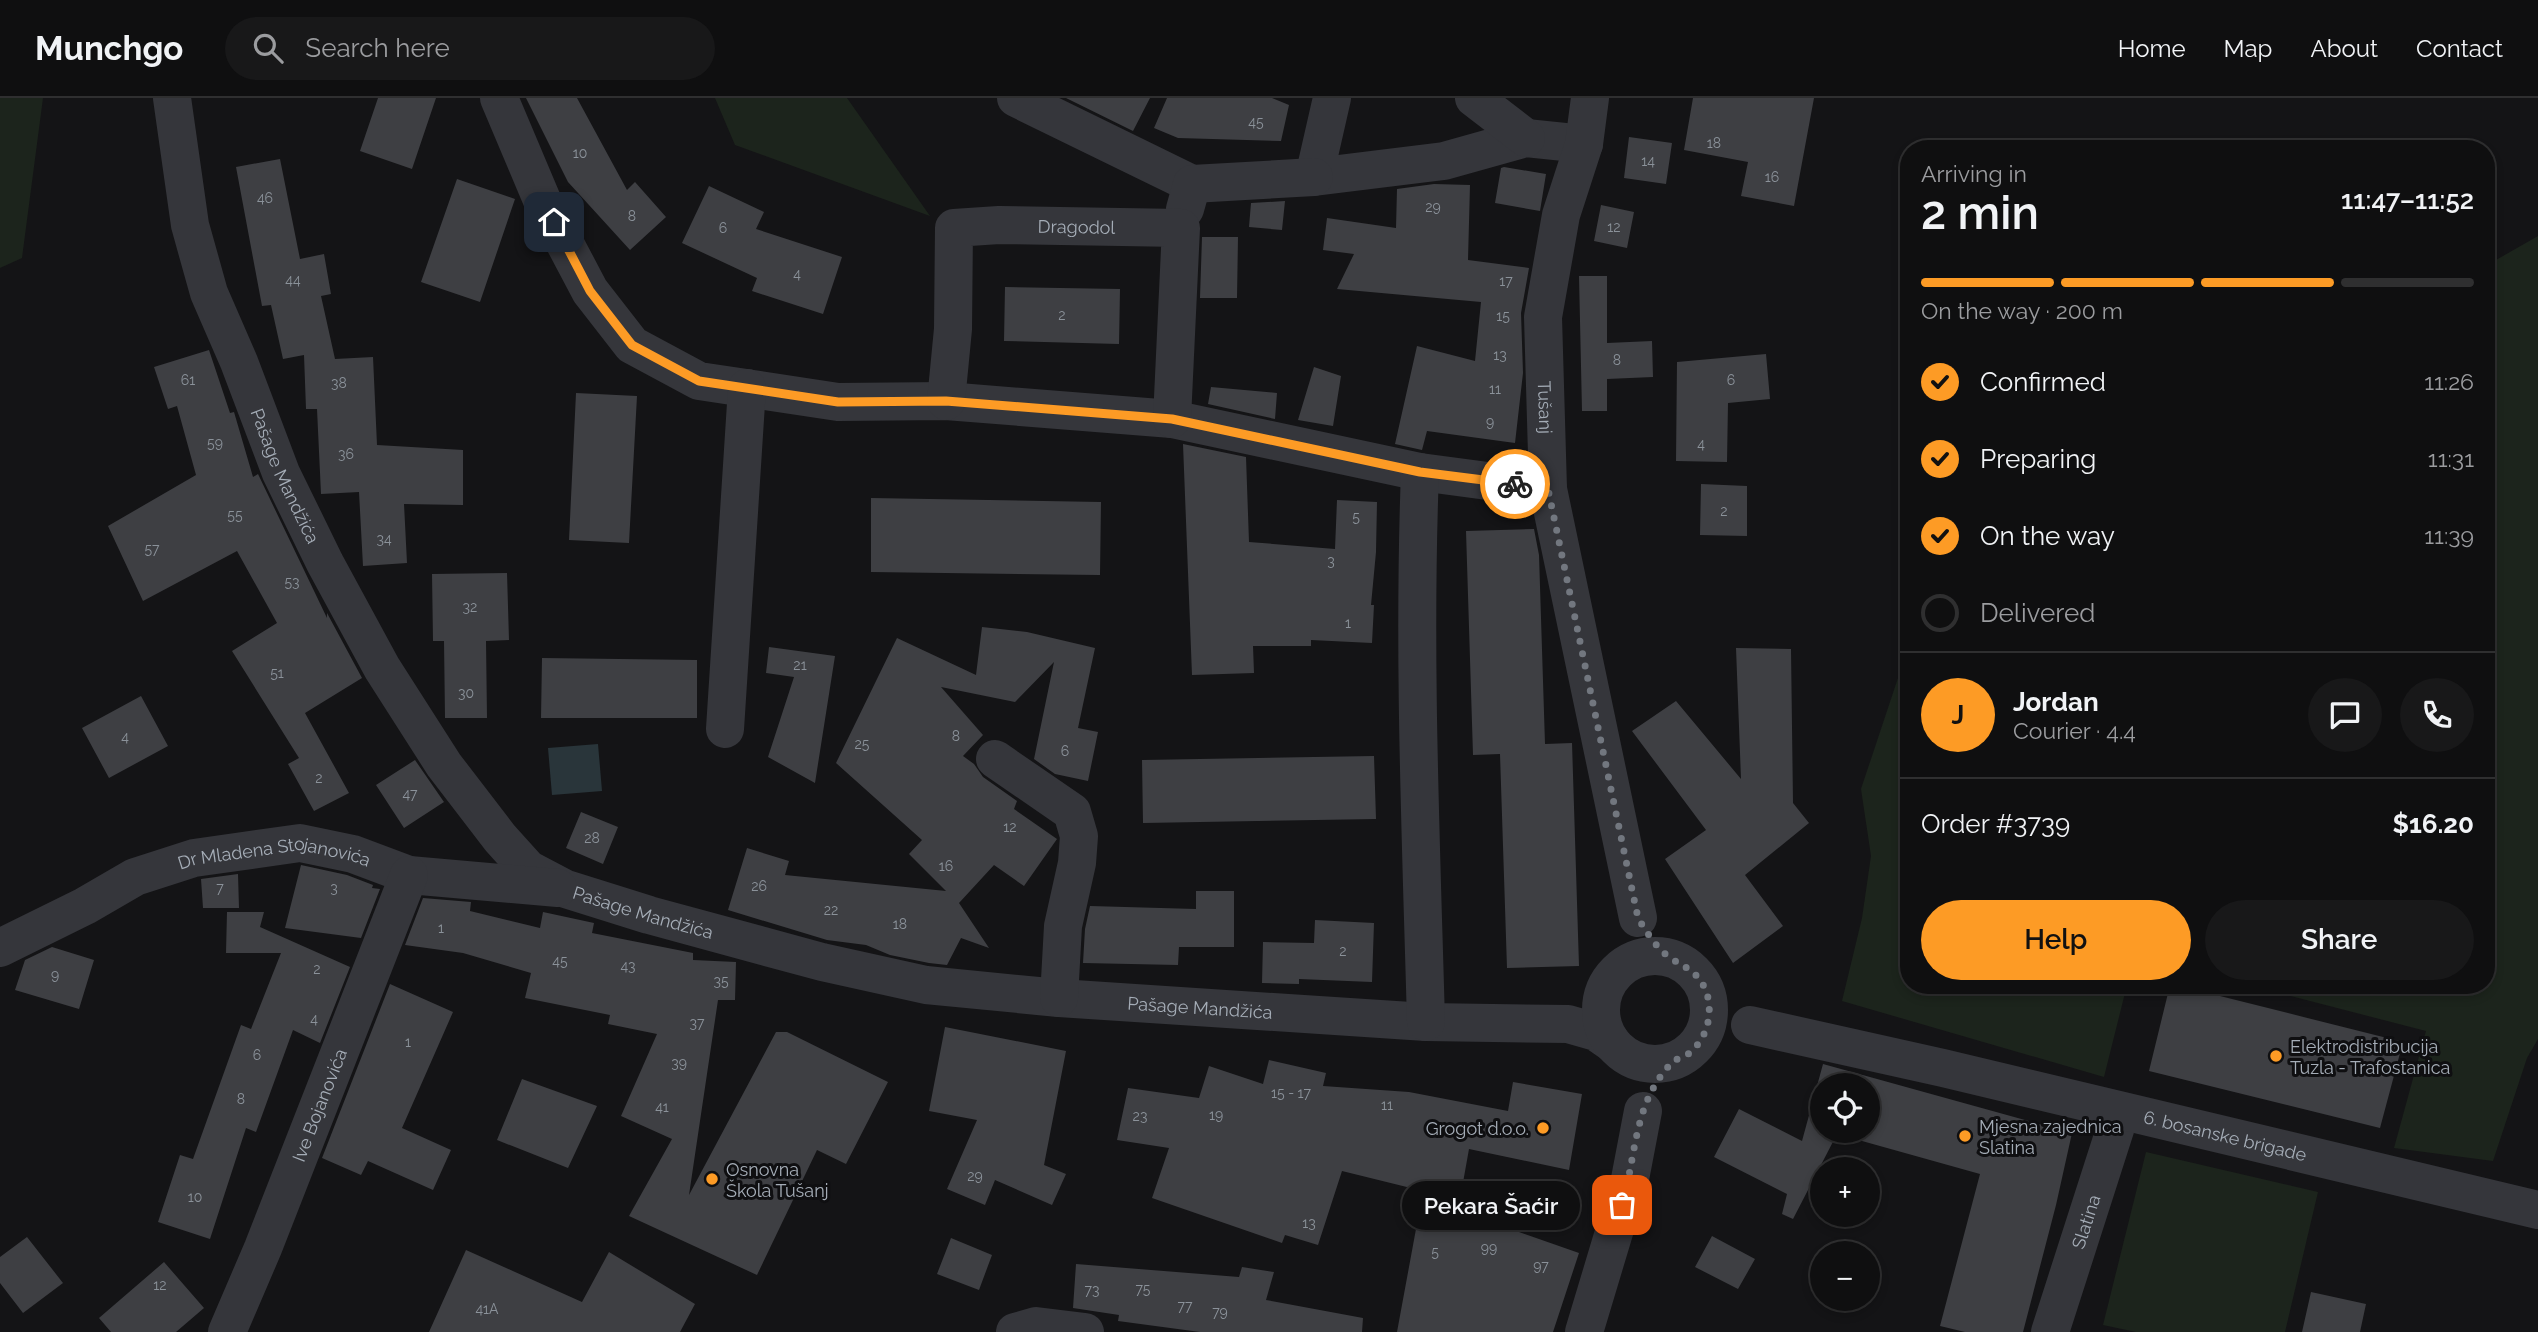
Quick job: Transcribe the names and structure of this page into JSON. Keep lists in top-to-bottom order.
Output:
{
  "streets": {
    "street": [
      "Dragodol",
      "Tušanj",
      "Pašage Mandžića",
      "Dr Mladena Stojanovića",
      "Ive Bojanovića",
      "6. bosanske brigade",
      "Slatina"
    ]
  },
  "crossings": [
    ["Pašage Mandžića", "Dr Mladena Stojanovića"],
    ["Dr Mladena Stojanovića", "Ive Bojanovića"],
    ["6. bosanske brigade", "Slatina"]
  ],
  "places": [
    "Elektrodistribucija Tuzla - Trafostanica",
    "Grogot d.o.o.",
    "Mjesna zajednica Slatina",
    "Osnovna Škola Tušanj",
    "Pekara Šaćir"
  ],
  "house_numbers": [
    "45",
    "18",
    "10",
    "14",
    "16",
    "46",
    "29",
    "8",
    "12",
    "6",
    "4",
    "44",
    "17",
    "2",
    "15",
    "13",
    "8",
    "61",
    "6",
    "38",
    "11",
    "9",
    "59",
    "4",
    "36",
    "2",
    "55",
    "5",
    "34",
    "57",
    "3",
    "53",
    "32",
    "1",
    "21",
    "51",
    "30",
    "8",
    "4",
    "25",
    "6",
    "2",
    "47",
    "12",
    "28",
    "16",
    "26",
    "7",
    "3",
    "22",
    "18",
    "1",
    "2",
    "45",
    "43",
    "2",
    "9",
    "35",
    "4",
    "37",
    "1",
    "6",
    "39",
    "15 - 17",
    "8",
    "11",
    "41",
    "19",
    "23",
    "29",
    "10",
    "13",
    "99",
    "5",
    "97",
    "12",
    "75",
    "73",
    "77",
    "41A",
    "79"
  ],
  "page": {
    "header": "Munchgo",
    "search": "Search here",
    "nav": [
      "Home",
      "Map",
      "About",
      "Contact"
    ],
    "heading": ["2 min", "Arriving in", "11:47–11:52"],
    "panel": [
      "Jordan",
      "Courier · 4.4",
      "Order #3739",
      "$16.20"
    ],
    "bar": "On the way · 200 m",
    "list": [
      ["Confirmed", "11:26"],
      ["Preparing", "11:31"],
      ["On the way", "11:39"],
      "Delivered"
    ],
    "round": "J",
    "buttons": ["Help", "Share"],
    "map_buttons": ["+", "−"],
    "bubble": "Pekara Šaćir"
  }
}
